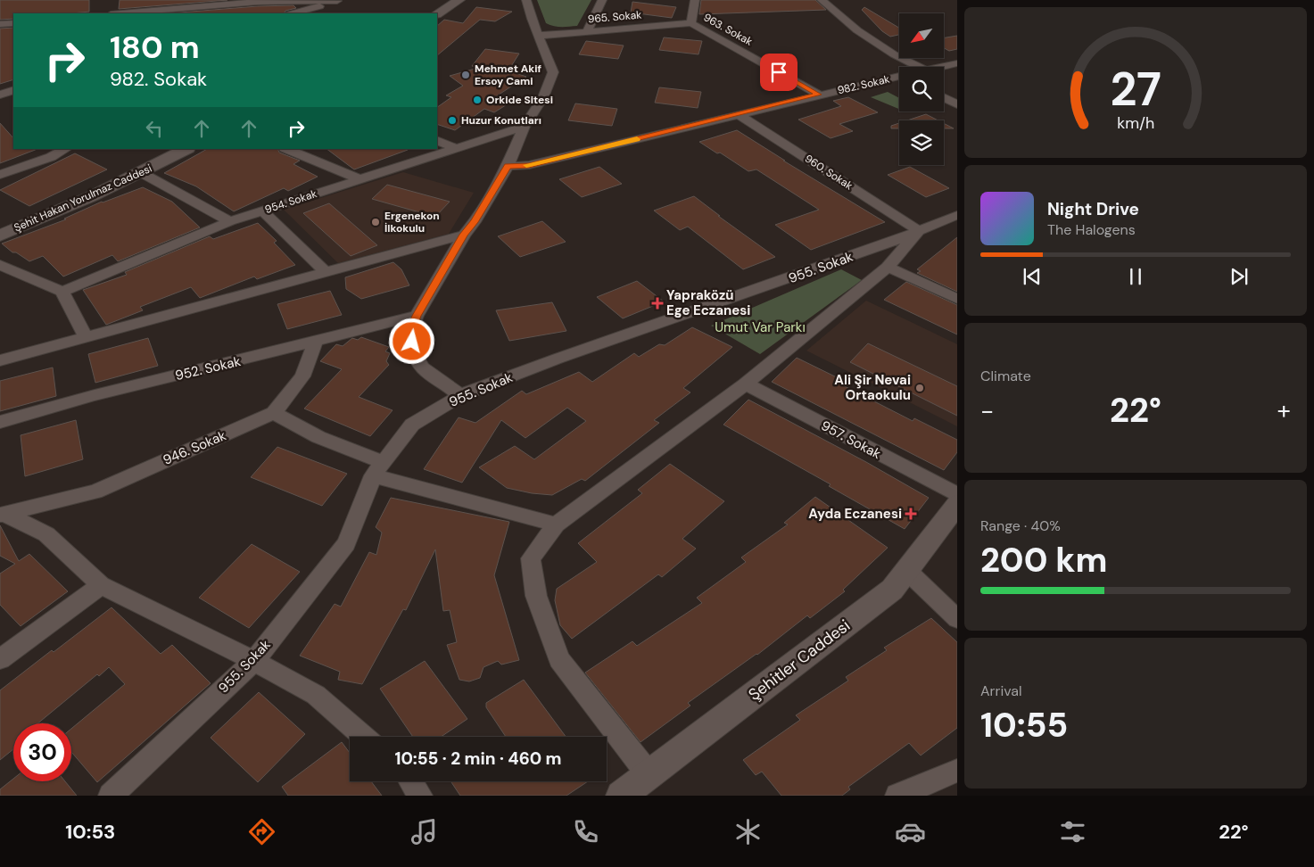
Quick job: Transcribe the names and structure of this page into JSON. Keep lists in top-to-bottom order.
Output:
{
  "streets": {
    "street": [
      "965. Sokak",
      "963. Sokak",
      "982. Sokak",
      "960. Sokak",
      "Şehit Hakan Yorulmaz Caddesi",
      "954. Sokak",
      "955. Sokak",
      "952. Sokak",
      "957. Sokak",
      "946. Sokak",
      "Şehitler Caddesi"
    ]
  },
  "crossings": [
    ["965. Sokak", "963. Sokak"],
    ["963. Sokak", "982. Sokak"],
    ["982. Sokak", "960. Sokak"],
    ["960. Sokak", "955. Sokak"]
  ],
  "parks": ["Umut Var Parkı"],
  "places": {
    "other": [
      "Mehmet Akif Ersoy Cami",
      "Orkide Sitesi",
      "Huzur Konutları",
      "Ergenekon İlkokulu",
      "Ali Şir Nevai Ortaokulu"
    ],
    "health": ["Yapraközü Ege Eczanesi", "Ayda Eczanesi"]
  },
  "north": "bottom left",
  "page": {
    "turn": ["180 m", "982. Sokak"],
    "song": ["Night Drive", "The Halogens"],
    "tile": [
      "Climate",
      ["Range · 40%", "200 km"],
      ["Arrival", "10:55"]
    ],
    "heat": ["−", "22°", "+"],
    "limit": "30",
    "trip": "10:55 · 2 min · 460 m",
    "tabs": ["10:53", "22°"],
    "gauge": ["27", "km/h"]
  }
}
